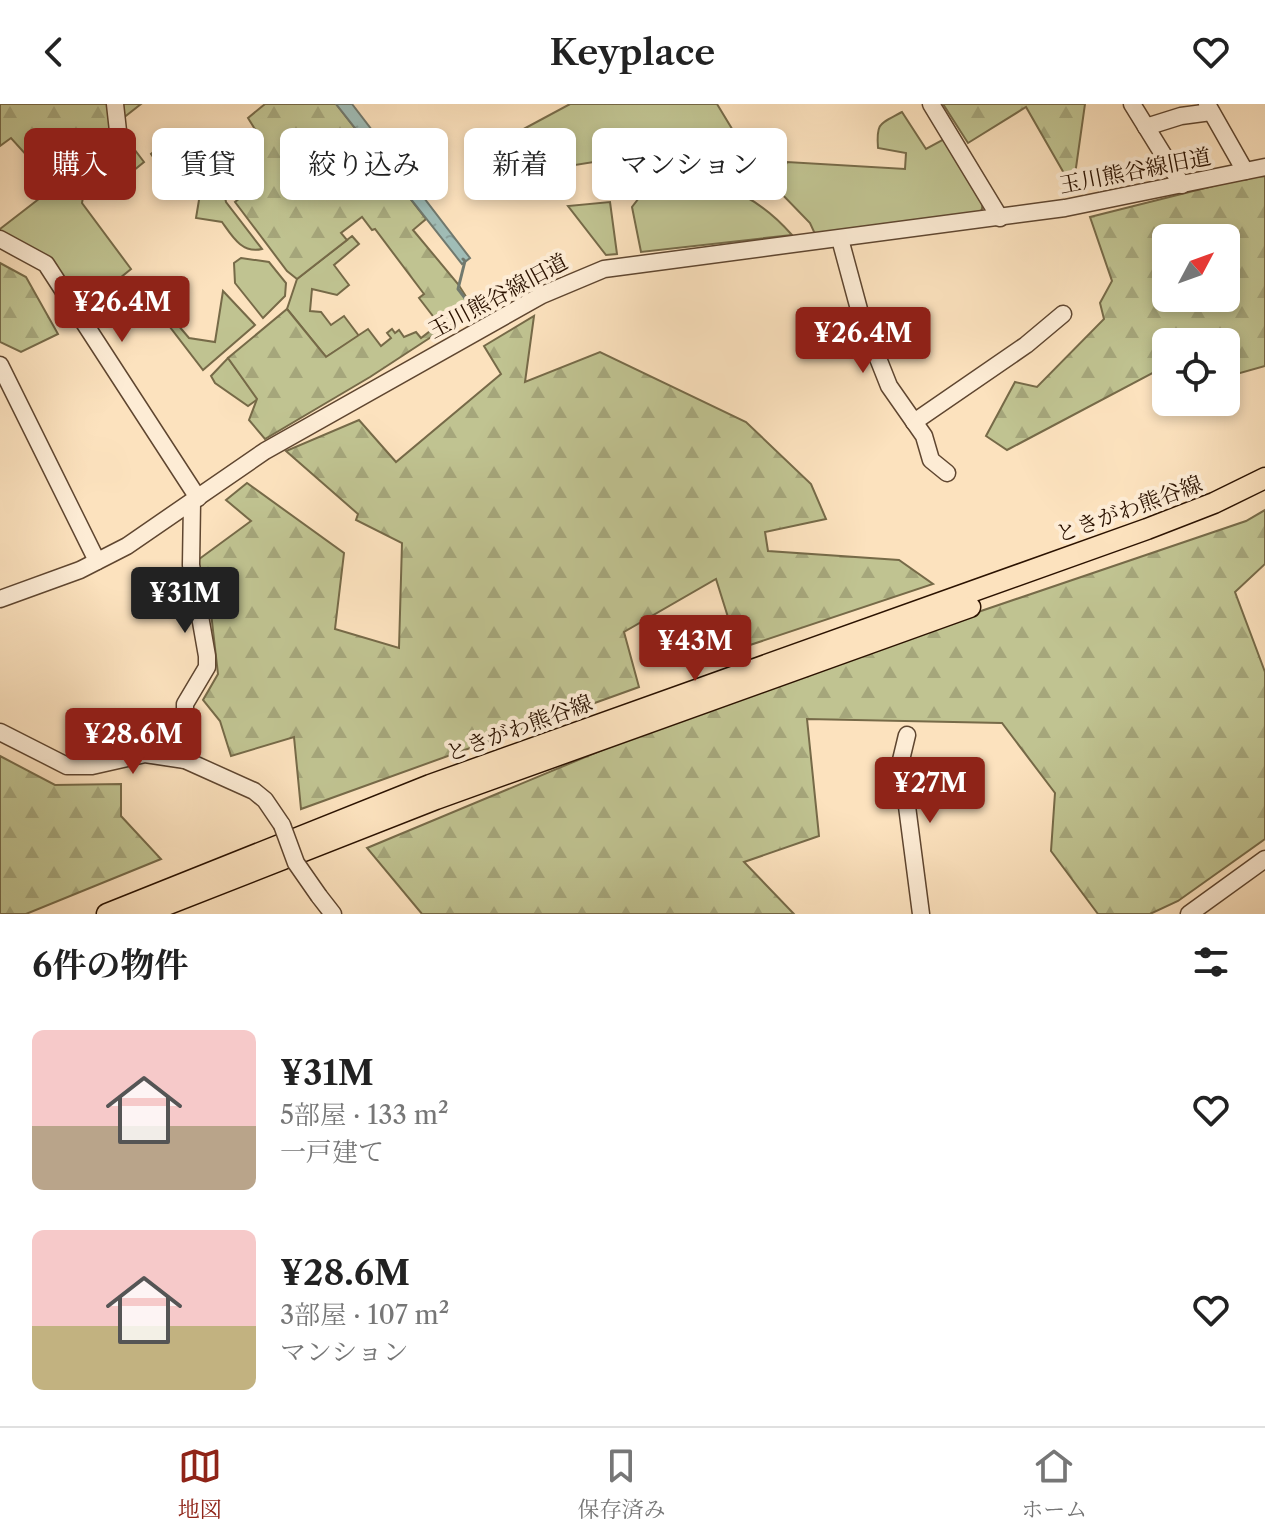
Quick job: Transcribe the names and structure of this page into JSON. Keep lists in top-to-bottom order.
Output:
{
  "streets": {
    "main road": ["ときがわ熊谷線"],
    "street": ["玉川熊谷線旧道"]
  },
  "north": "top right",
  "page": {
    "header": "Keyplace",
    "chip": [
      "購入",
      "賃貸",
      "絞り込み",
      "新着",
      "マンション"
    ],
    "price": [
      "¥26.4M",
      "¥26.4M",
      "¥31M",
      "¥43M",
      "¥28.6M",
      "¥27M"
    ],
    "heading": "6件の物件",
    "list": [
      {
        "name": "¥31M",
        "note": "5部屋 · 133 m² · 一戸建て"
      },
      {
        "name": "¥28.6M",
        "note": "3部屋 · 107 m² · マンション"
      }
    ],
    "tabs": ["地図", "保存済み", "ホーム"]
  }
}
